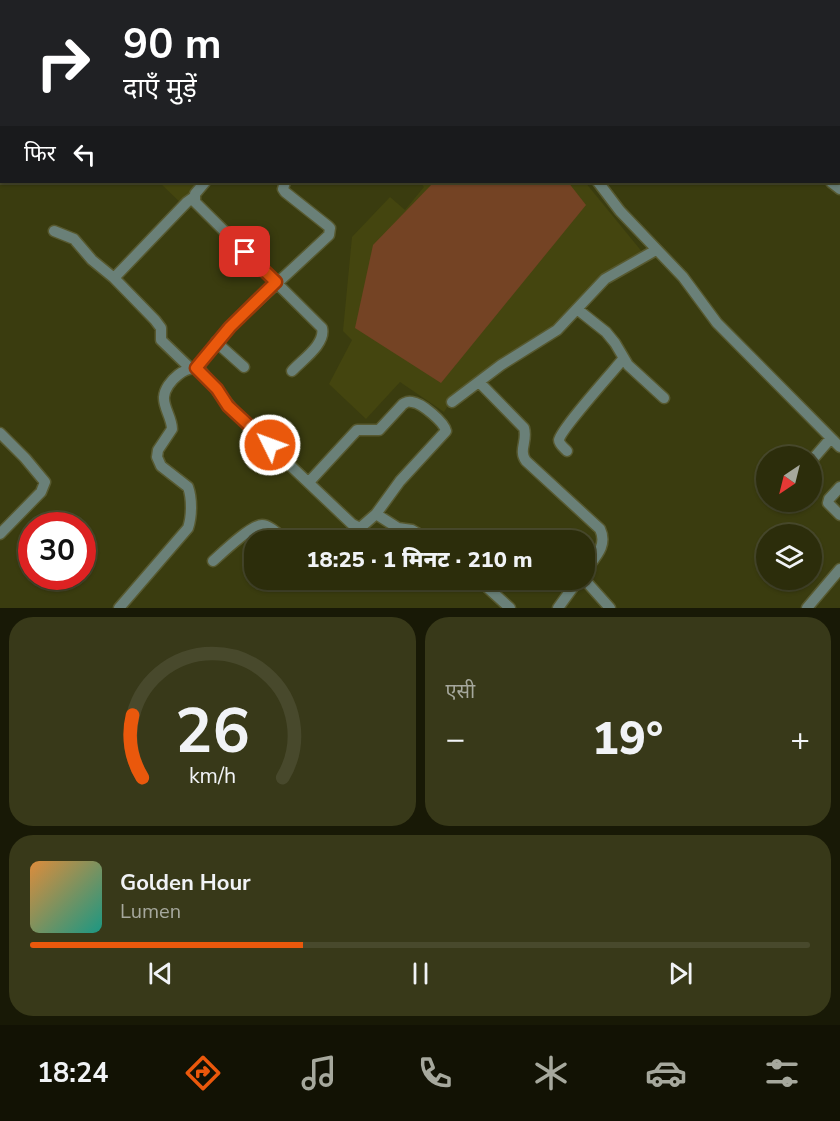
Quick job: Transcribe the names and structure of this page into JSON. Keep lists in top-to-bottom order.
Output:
{
  "north": "bottom left",
  "page": {
    "turn": ["90 m", "दाएँ मुड़ें"],
    "then": "फिर",
    "limit": "30",
    "trip": "18:25 · 1 मिनट · 210 m",
    "tile": "एसी",
    "heat": ["−", "19°", "+"],
    "song": ["Golden Hour", "Lumen"],
    "tabs": "18:24",
    "gauge": ["26", "km/h"]
  }
}
